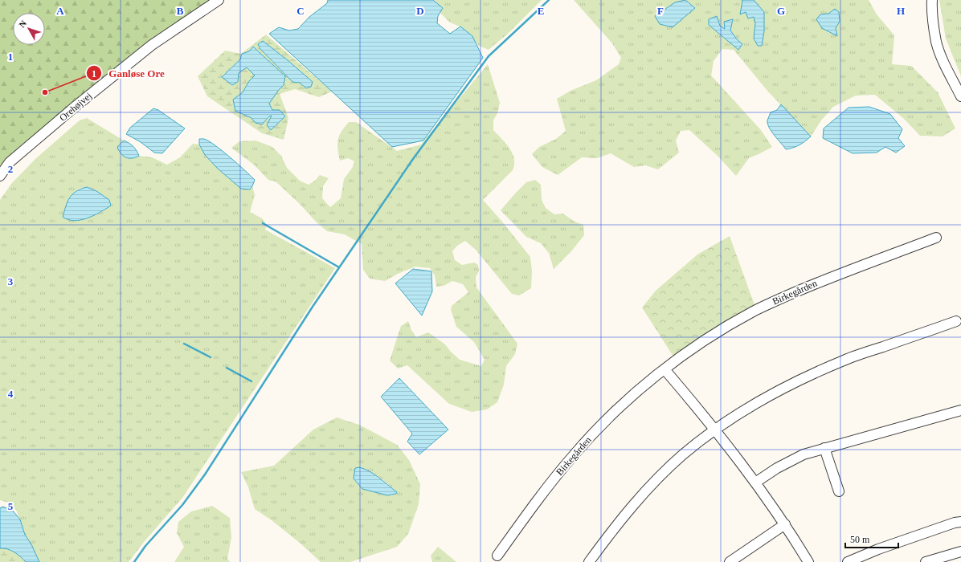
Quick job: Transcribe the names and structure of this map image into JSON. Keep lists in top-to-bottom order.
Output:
{
  "streets": {
    "street": ["Orehøjvej", "Birkegården"]
  },
  "places": ["Ganløse Ore"],
  "scale_bar": "50 m",
  "north": "top left",
  "grid": {
    "columns": [
      "A",
      "B",
      "C",
      "D",
      "E",
      "F",
      "G",
      "H"
    ],
    "rows": [
      "1",
      "2",
      "3",
      "4",
      "5"
    ]
  }
}
